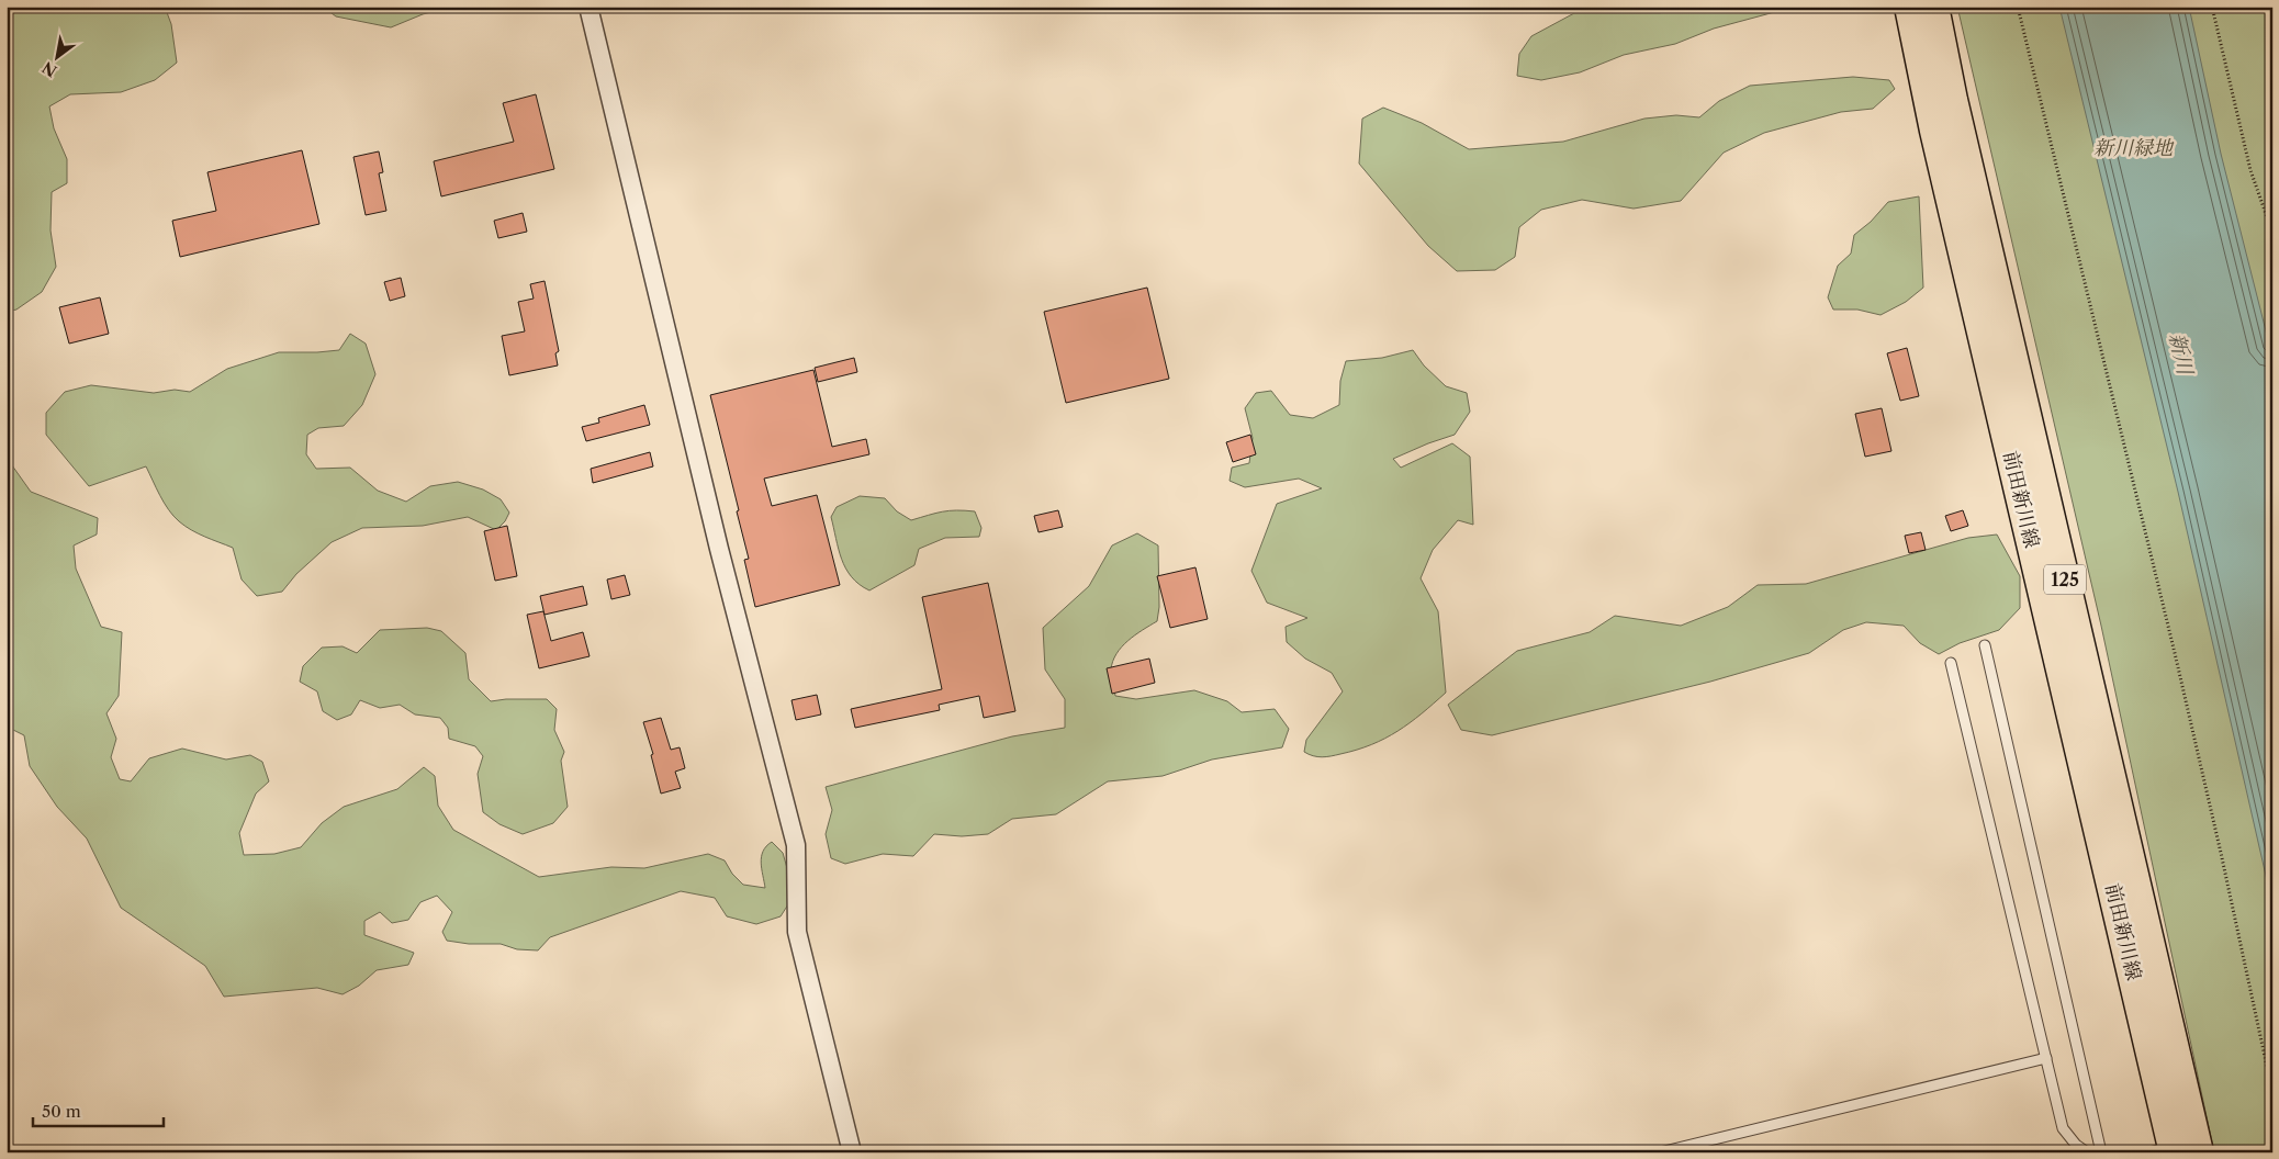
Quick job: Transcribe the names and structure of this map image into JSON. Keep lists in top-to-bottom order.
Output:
{
  "streets": {
    "main road": ["前田新川線", "125"]
  },
  "water": ["新川"],
  "parks": ["新川緑地"],
  "scale_bar": "50 m",
  "north": "bottom left"
}
